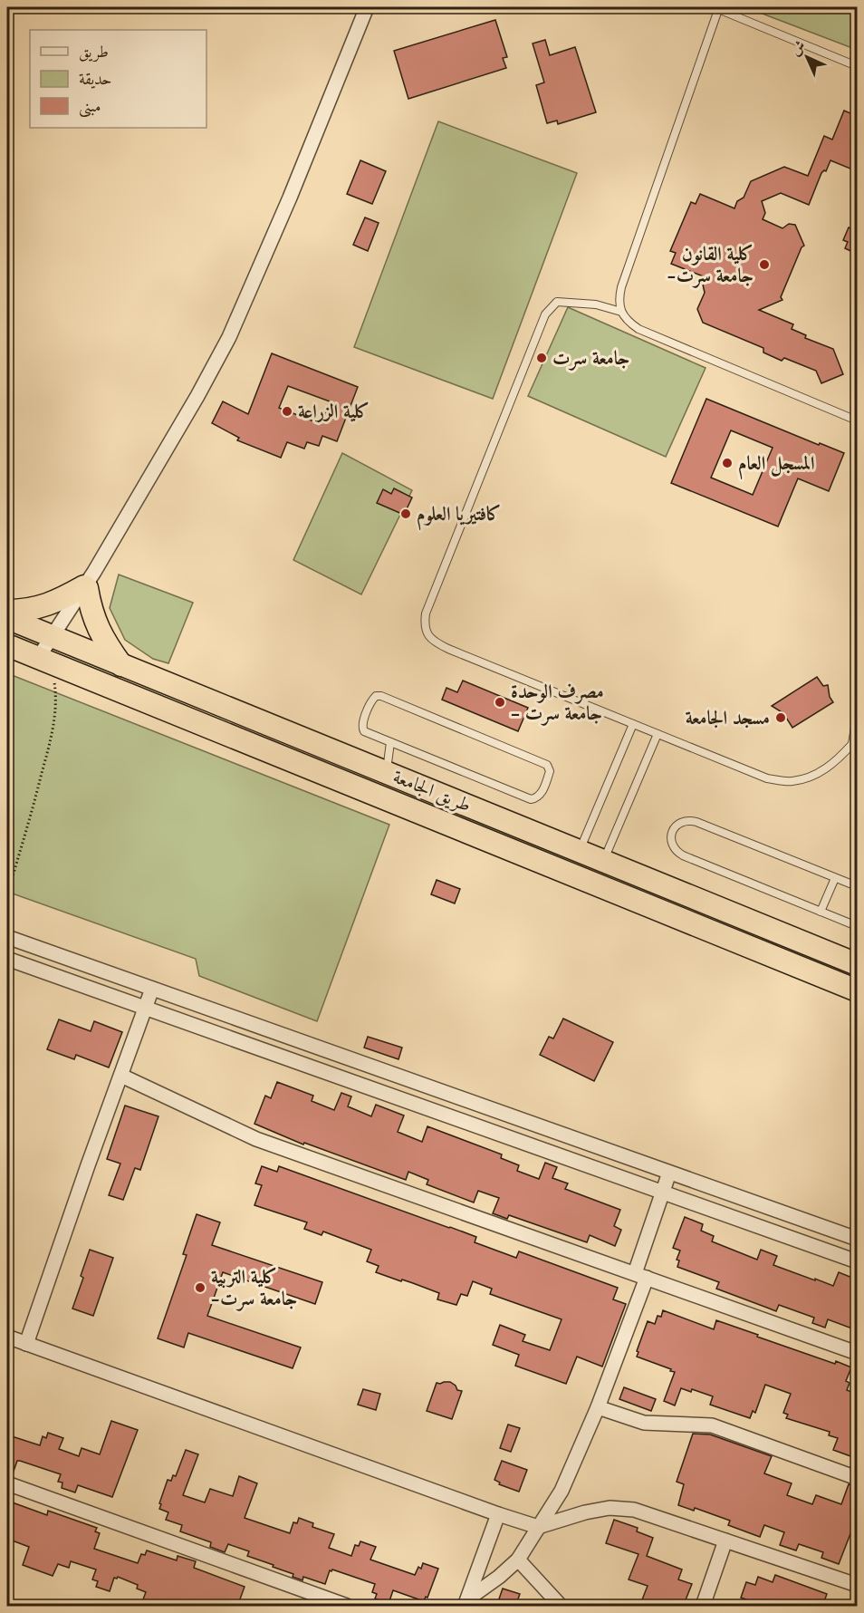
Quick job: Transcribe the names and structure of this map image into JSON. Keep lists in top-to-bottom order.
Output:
{
  "streets": {
    "highway": ["طريق الجامعة"]
  },
  "places": [
    "كلية القانون -جامعة سرت",
    "جامعة سرت",
    "كلية الزراعة",
    "المسجل العام",
    "كافتيريا العلوم",
    "مصرف الوحدة - جامعة سرت",
    "مسجد الجامعة",
    "كلية التربية -جامعة سرت"
  ],
  "legend": ["طريق", "حديقة", "مبنى"],
  "north": "top left"
}
